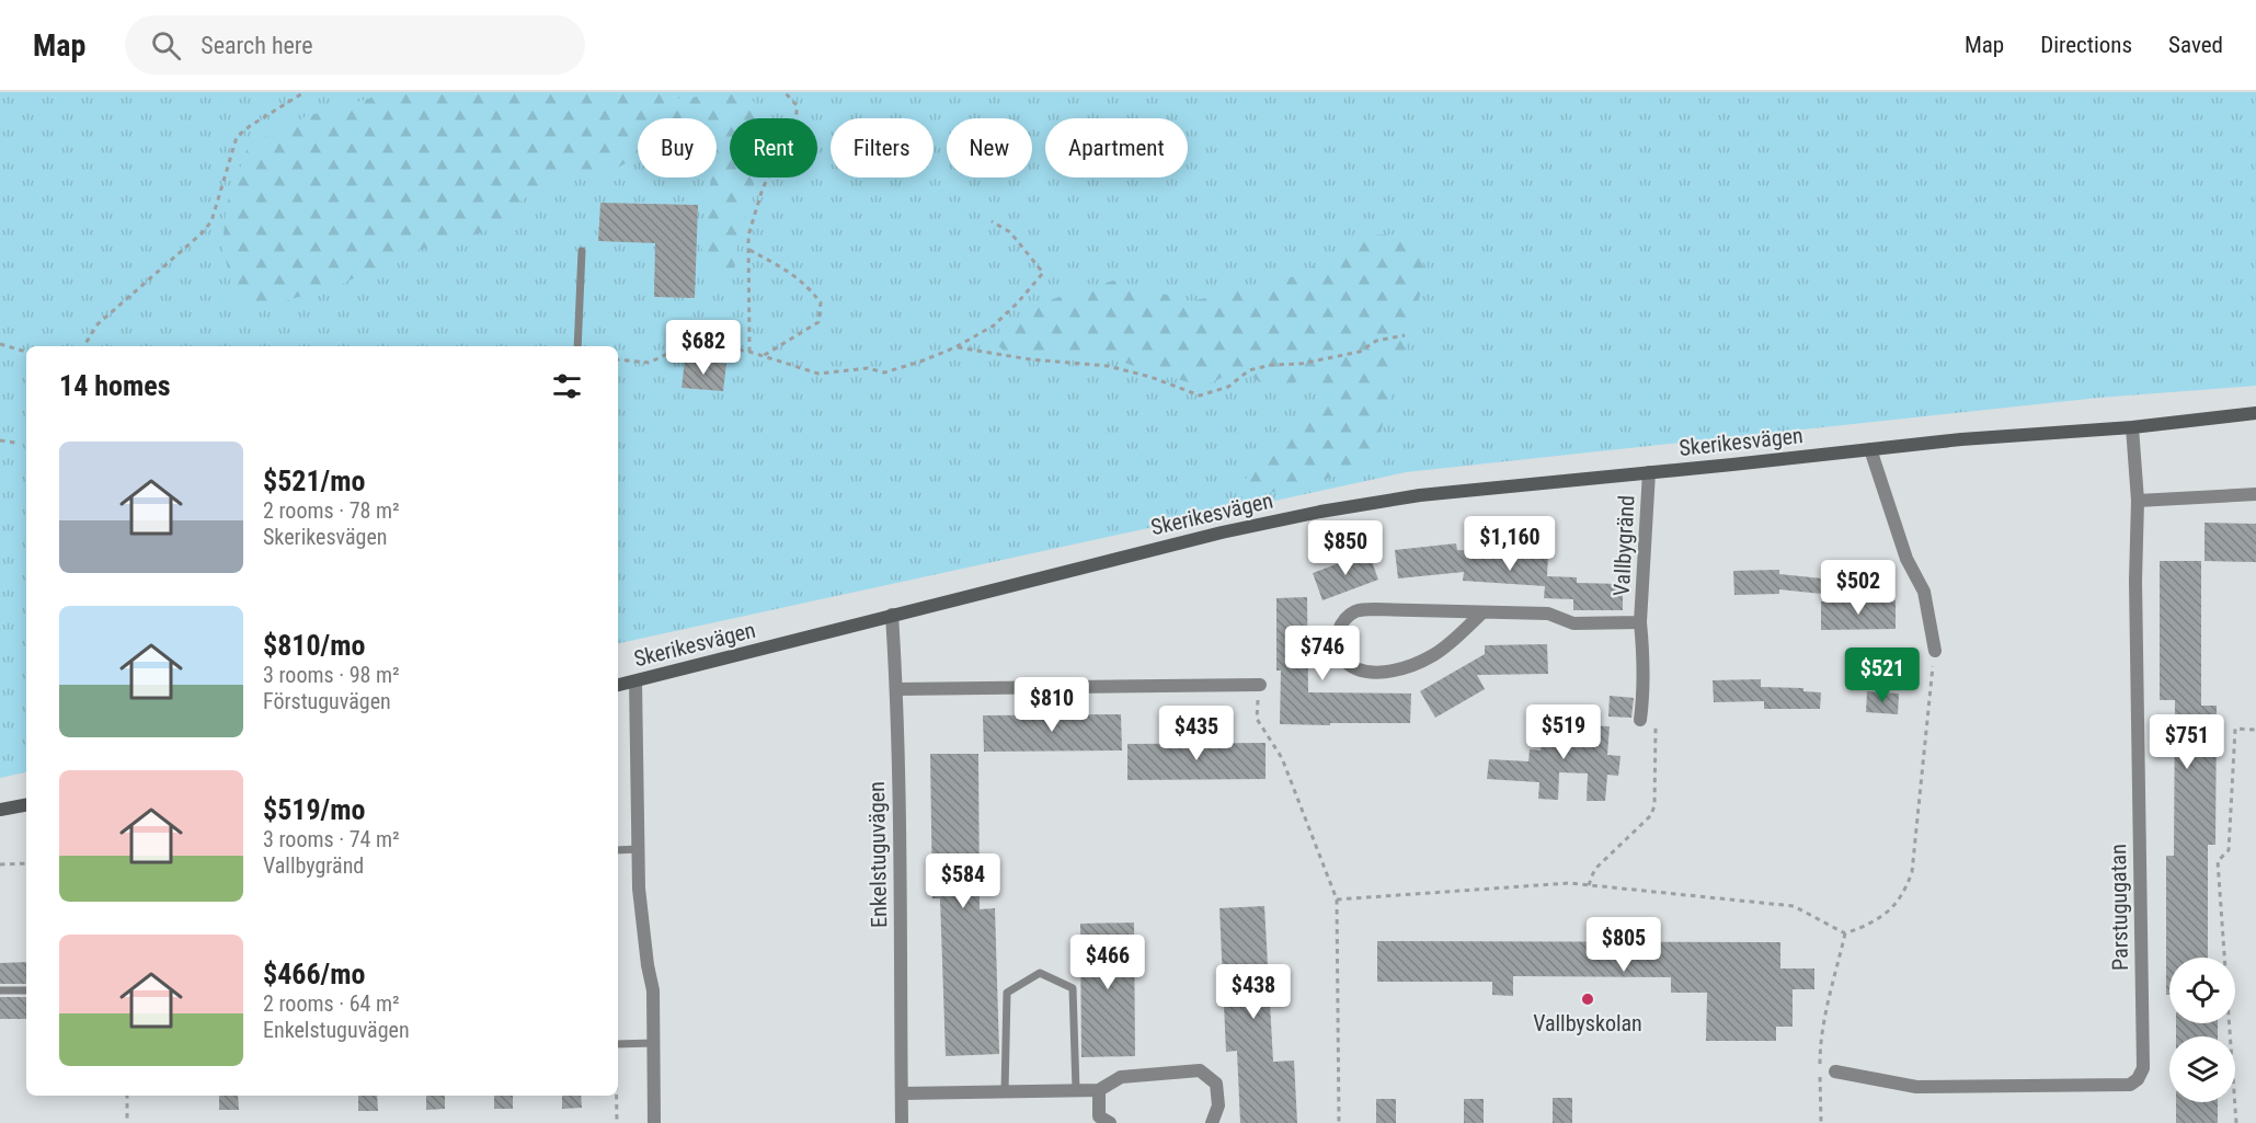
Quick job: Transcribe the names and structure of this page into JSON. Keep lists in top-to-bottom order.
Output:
{
  "streets": {
    "street": [
      "Skerikesvägen",
      "Vallbygränd",
      "Enkelstuguvägen",
      "Parstugugatan"
    ]
  },
  "crossings": [
    ["Skerikesvägen", "Vallbygränd"],
    ["Skerikesvägen", "Enkelstuguvägen"],
    ["Skerikesvägen", "Parstugugatan"]
  ],
  "places": ["Vallbyskolan"],
  "page": {
    "header": "Map",
    "search": "Search here",
    "nav": ["Map", "Directions", "Saved"],
    "chip": [
      "Buy",
      "Rent",
      "Filters",
      "New",
      "Apartment"
    ],
    "price": [
      "$682",
      "$1,160",
      "$850",
      "$502",
      "$746",
      "$521",
      "$810",
      "$519",
      "$435",
      "$751",
      "$584",
      "$805",
      "$466",
      "$438"
    ],
    "heading": "14 homes",
    "list": [
      {
        "name": "$521/mo",
        "note": "2 rooms · 78 m² · Skerikesvägen"
      },
      {
        "name": "$810/mo",
        "note": "3 rooms · 98 m² · Förstuguvägen"
      },
      {
        "name": "$519/mo",
        "note": "3 rooms · 74 m² · Vallbygränd"
      },
      {
        "name": "$466/mo",
        "note": "2 rooms · 64 m² · Enkelstuguvägen"
      }
    ]
  }
}
